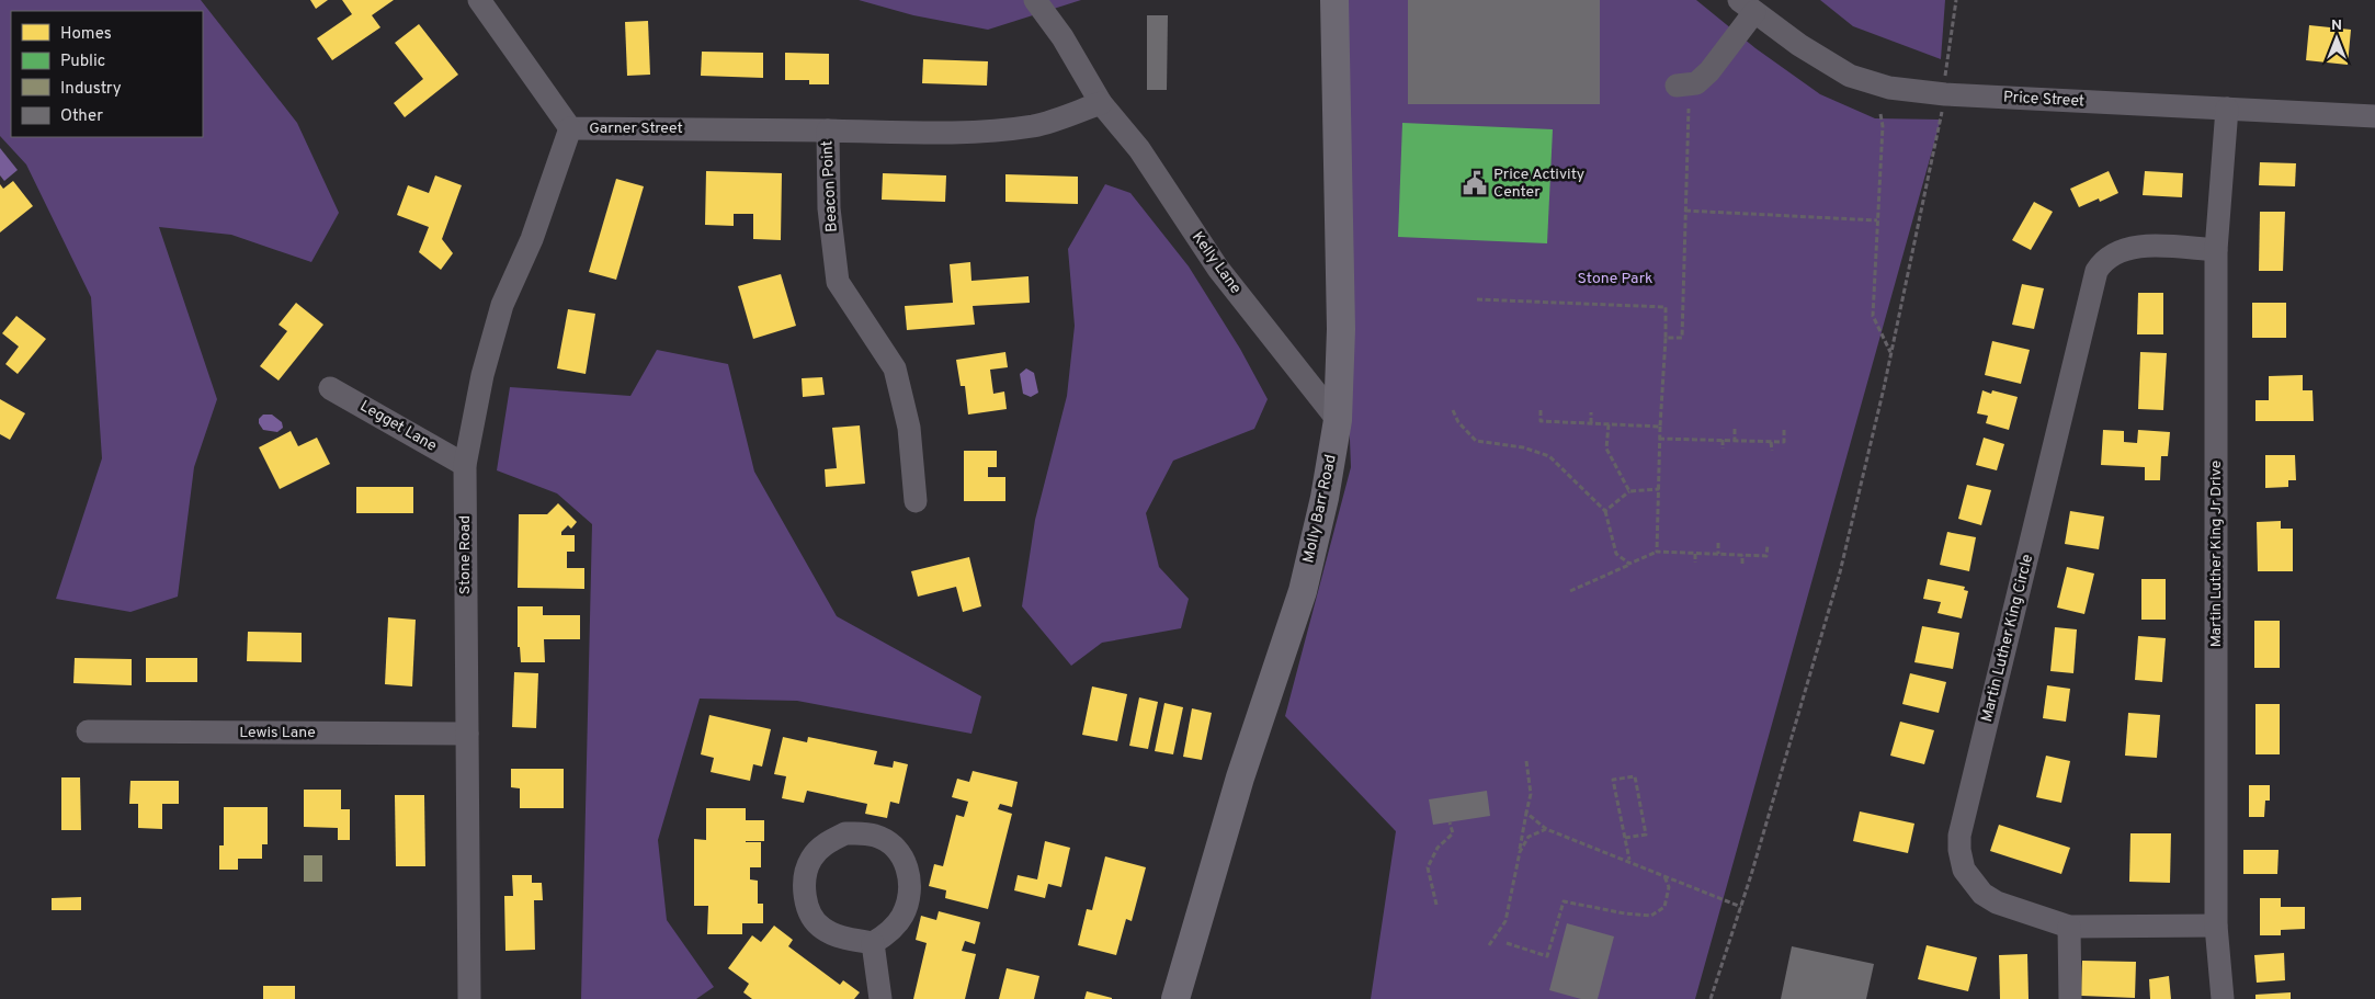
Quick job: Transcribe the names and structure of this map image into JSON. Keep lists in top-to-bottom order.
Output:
{
  "streets": {
    "main road": ["Molly Barr Road"],
    "street": [
      "Price Street",
      "Garner Street",
      "Beacon Point",
      "Kelly Lane",
      "Legget Lane",
      "Martin Luther King Jr Drive",
      "Stone Road",
      "Martin Luther King Circle",
      "Lewis Lane"
    ]
  },
  "crossings": [
    ["Price Street", "Martin Luther King Jr Drive"],
    ["Garner Street", "Beacon Point"],
    ["Garner Street", "Stone Road"],
    ["Beacon Point", "Kelly Lane"],
    ["Kelly Lane", "Molly Barr Road"],
    ["Legget Lane", "Stone Road"],
    ["Martin Luther King Jr Drive", "Martin Luther King Circle"],
    ["Stone Road", "Lewis Lane"]
  ],
  "parks": ["Stone Park"],
  "places": {
    "public building": ["Price Activity Center"]
  },
  "legend": [
    "Homes",
    "Public",
    "Industry",
    "Other"
  ],
  "north": "top"
}
